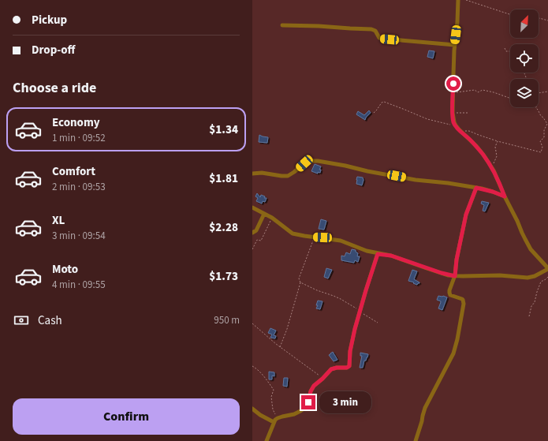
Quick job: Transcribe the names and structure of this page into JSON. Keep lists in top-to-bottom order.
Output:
{
  "north": "top right",
  "page": {
    "banner": ["Pickup", "Drop-off"],
    "heading": "Choose a ride",
    "list": [
      {
        "name": "Economy",
        "note": "1 min · 09:52",
        "value": "$1.34"
      },
      {
        "name": "Comfort",
        "note": "2 min · 09:53",
        "value": "$1.81"
      },
      {
        "name": "XL",
        "note": "3 min · 09:54",
        "value": "$2.28"
      },
      {
        "name": "Moto",
        "note": "4 min · 09:55",
        "value": "$1.73"
      }
    ],
    "pay": ["Cash", "950 m"],
    "bubble": "3 min",
    "buttons": "Confirm"
  }
}
